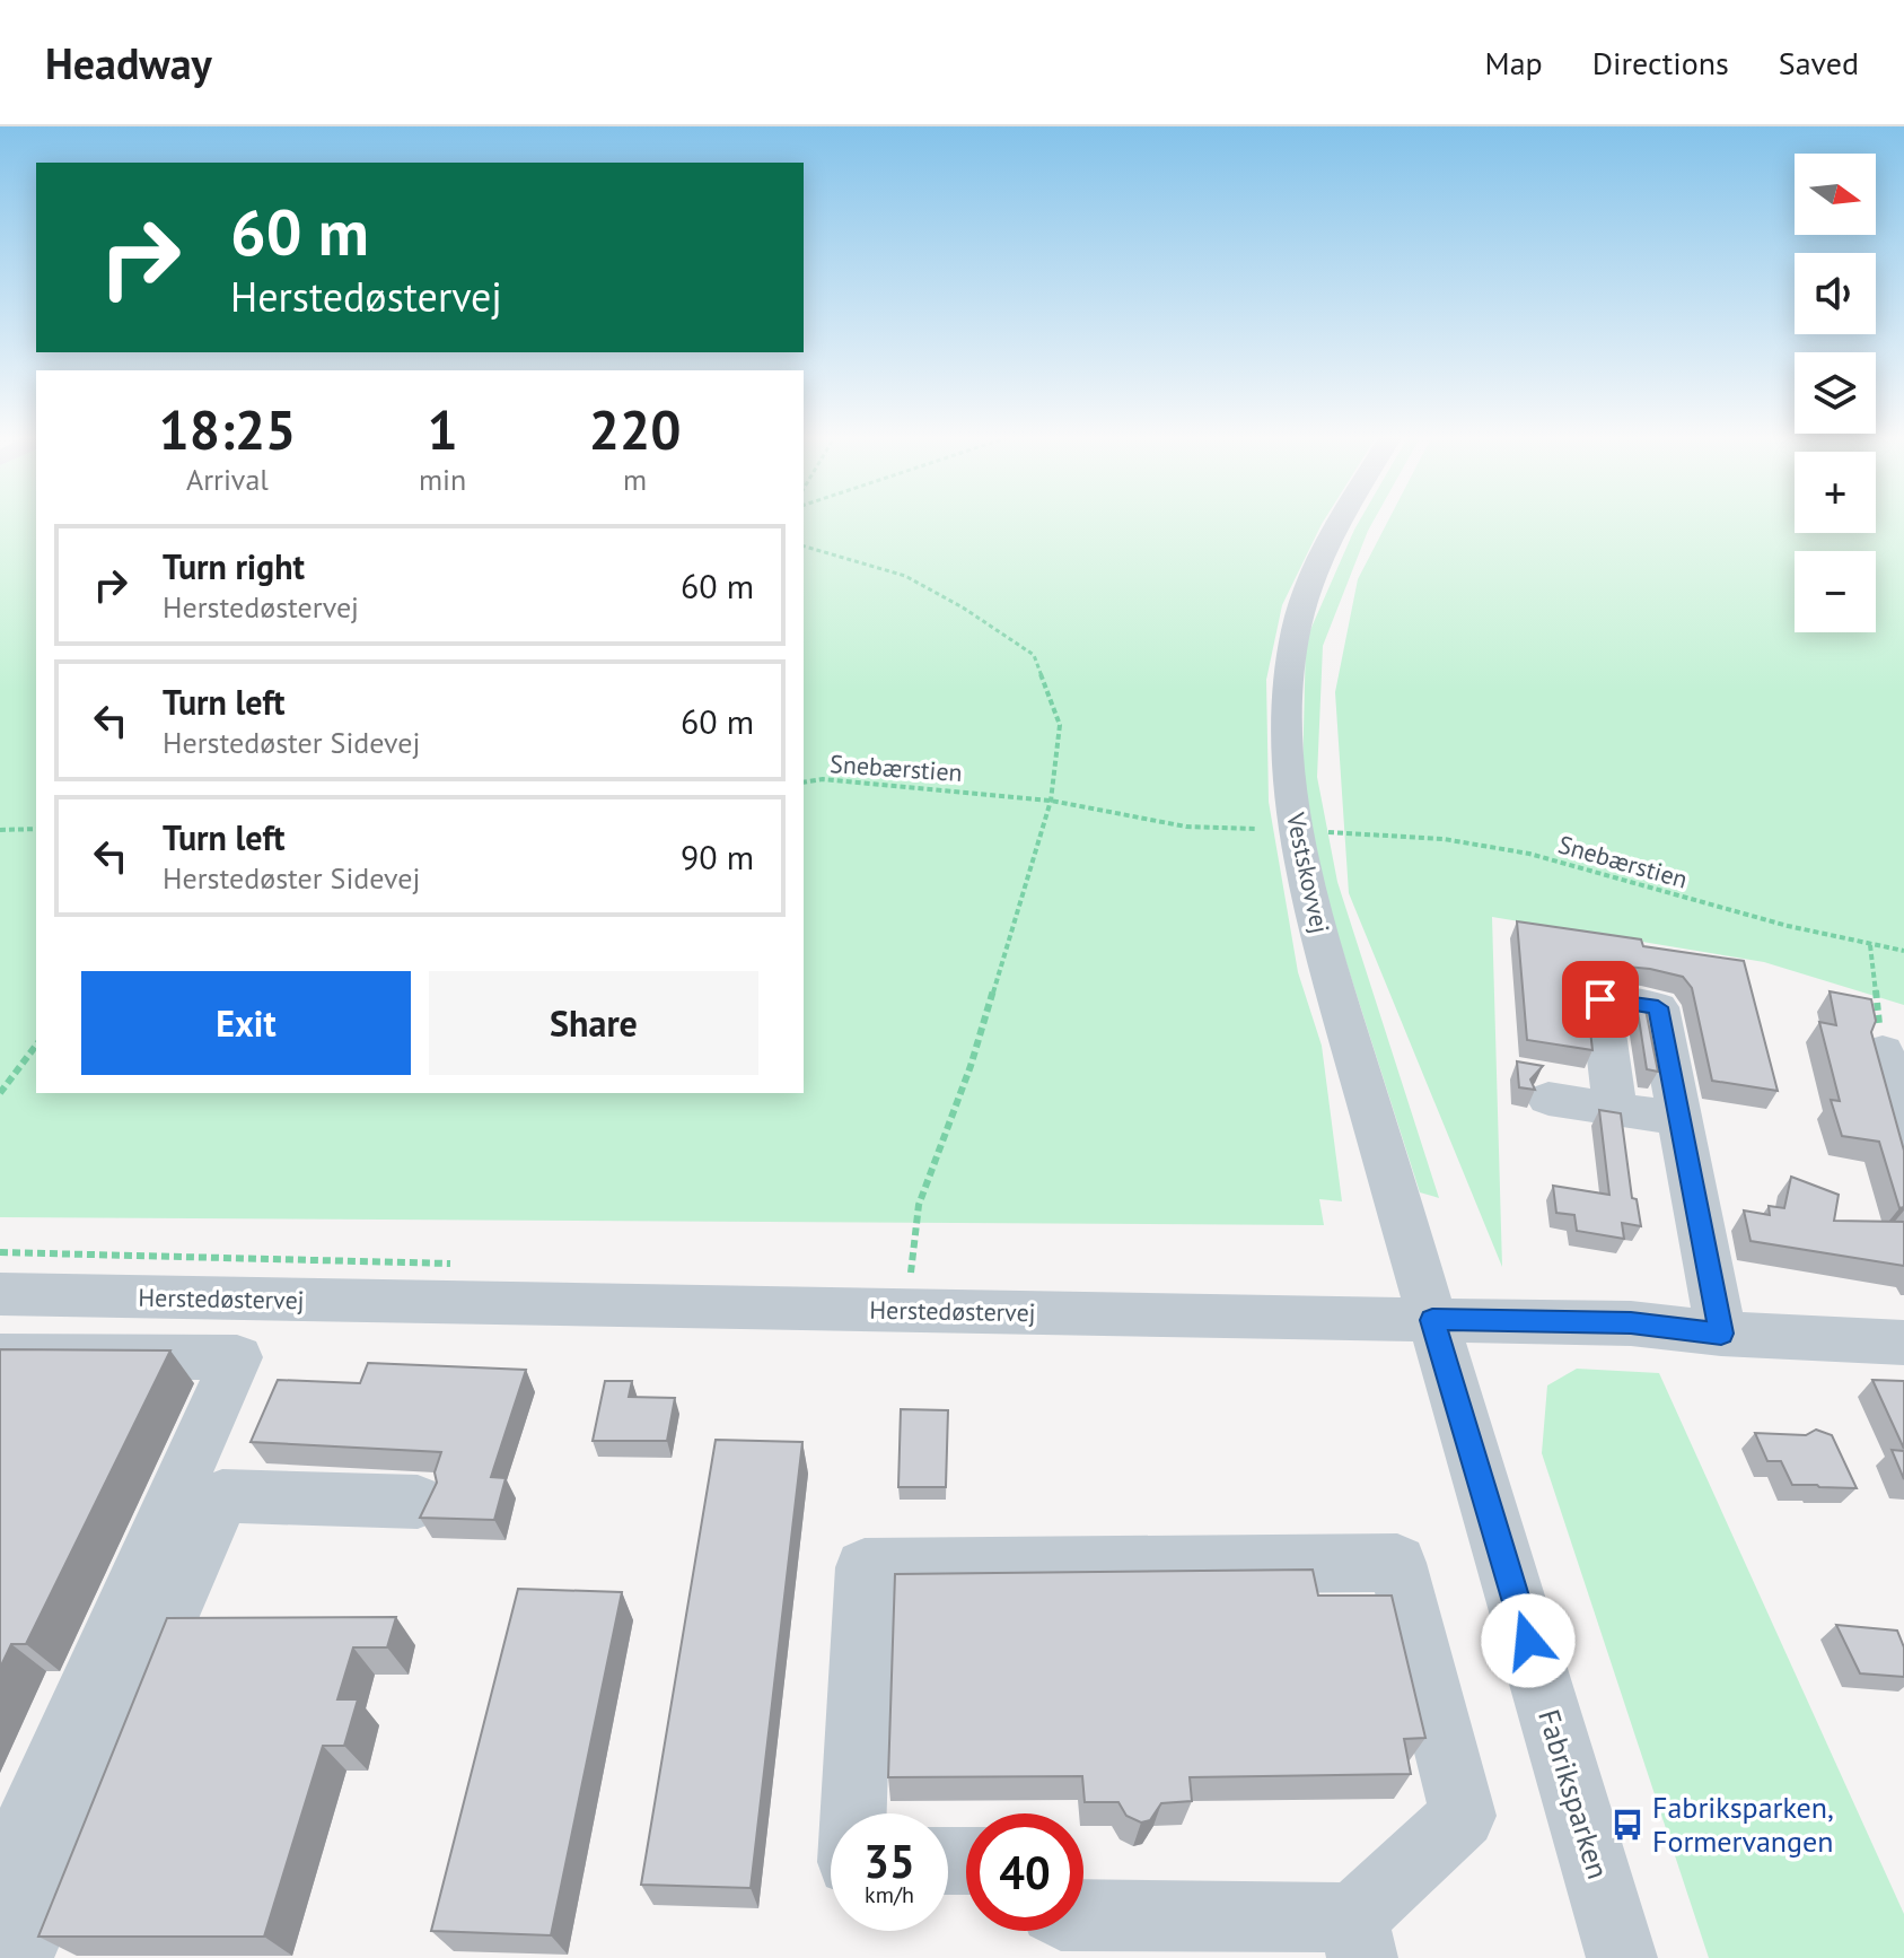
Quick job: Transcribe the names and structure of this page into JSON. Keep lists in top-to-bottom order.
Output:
{
  "streets": {
    "street": ["Vestskovvej", "Herstedøstervej", "Fabriksparken"],
    "path": ["Snebærstien"]
  },
  "crossings": [
    ["Vestskovvej", "Herstedøstervej"],
    ["Vestskovvej", "Fabriksparken"],
    ["Herstedøstervej", "Fabriksparken"]
  ],
  "places": {
    "bus stop": ["Fabriksparken, Formervangen"]
  },
  "north": "right",
  "page": {
    "header": "Headway",
    "nav": ["Map", "Directions", "Saved"],
    "map_buttons": ["+", "−"],
    "turn": ["60 m", "Herstedøstervej"],
    "eta": [
      "18:25",
      "Arrival",
      "1",
      "min",
      "220",
      "m"
    ],
    "list": [
      {
        "name": "Turn right",
        "note": "Herstedøstervej",
        "value": "60 m"
      },
      {
        "name": "Turn left",
        "note": "Herstedøster Sidevej",
        "value": "60 m"
      },
      {
        "name": "Turn left",
        "note": "Herstedøster Sidevej",
        "value": "90 m"
      }
    ],
    "buttons": ["Exit", "Share"],
    "speed": "35 km/h",
    "limit": "40"
  }
}
